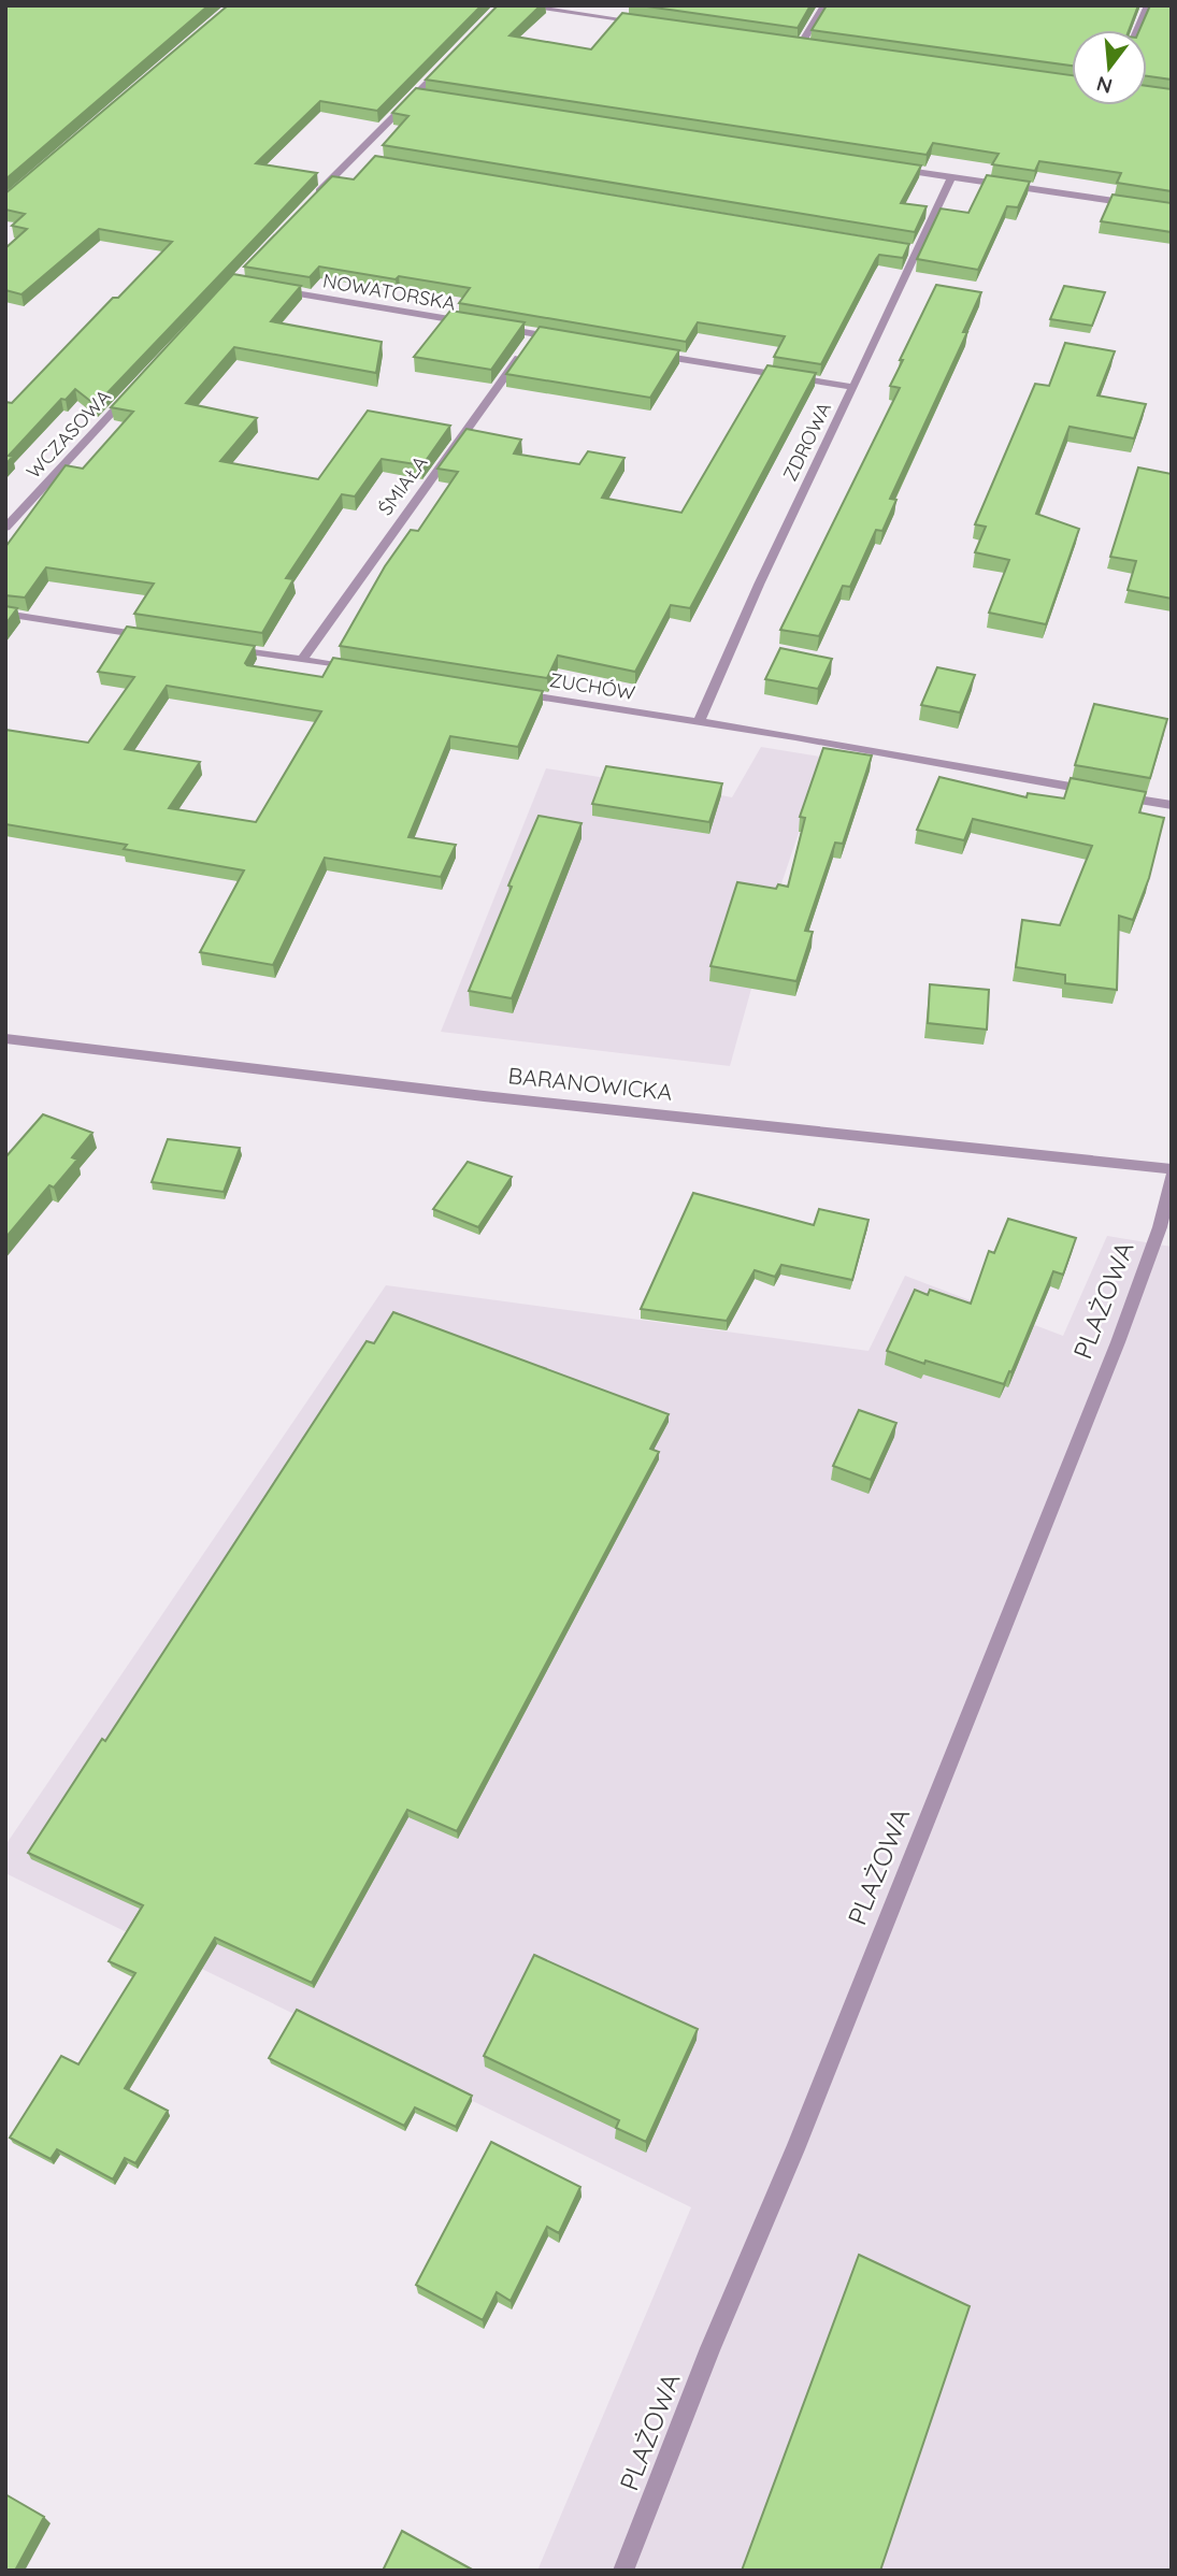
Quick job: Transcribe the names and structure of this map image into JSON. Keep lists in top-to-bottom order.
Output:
{
  "streets": {
    "street": [
      "NOWATORSKA",
      "WCZASOWA",
      "ZDROWA",
      "ŚMIAŁA",
      "ZUCHÓW",
      "BARANOWICKA",
      "PLAŻOWA"
    ]
  },
  "crossings": [
    ["ZDROWA", "ZUCHÓW"]
  ],
  "north": "bottom"
}
